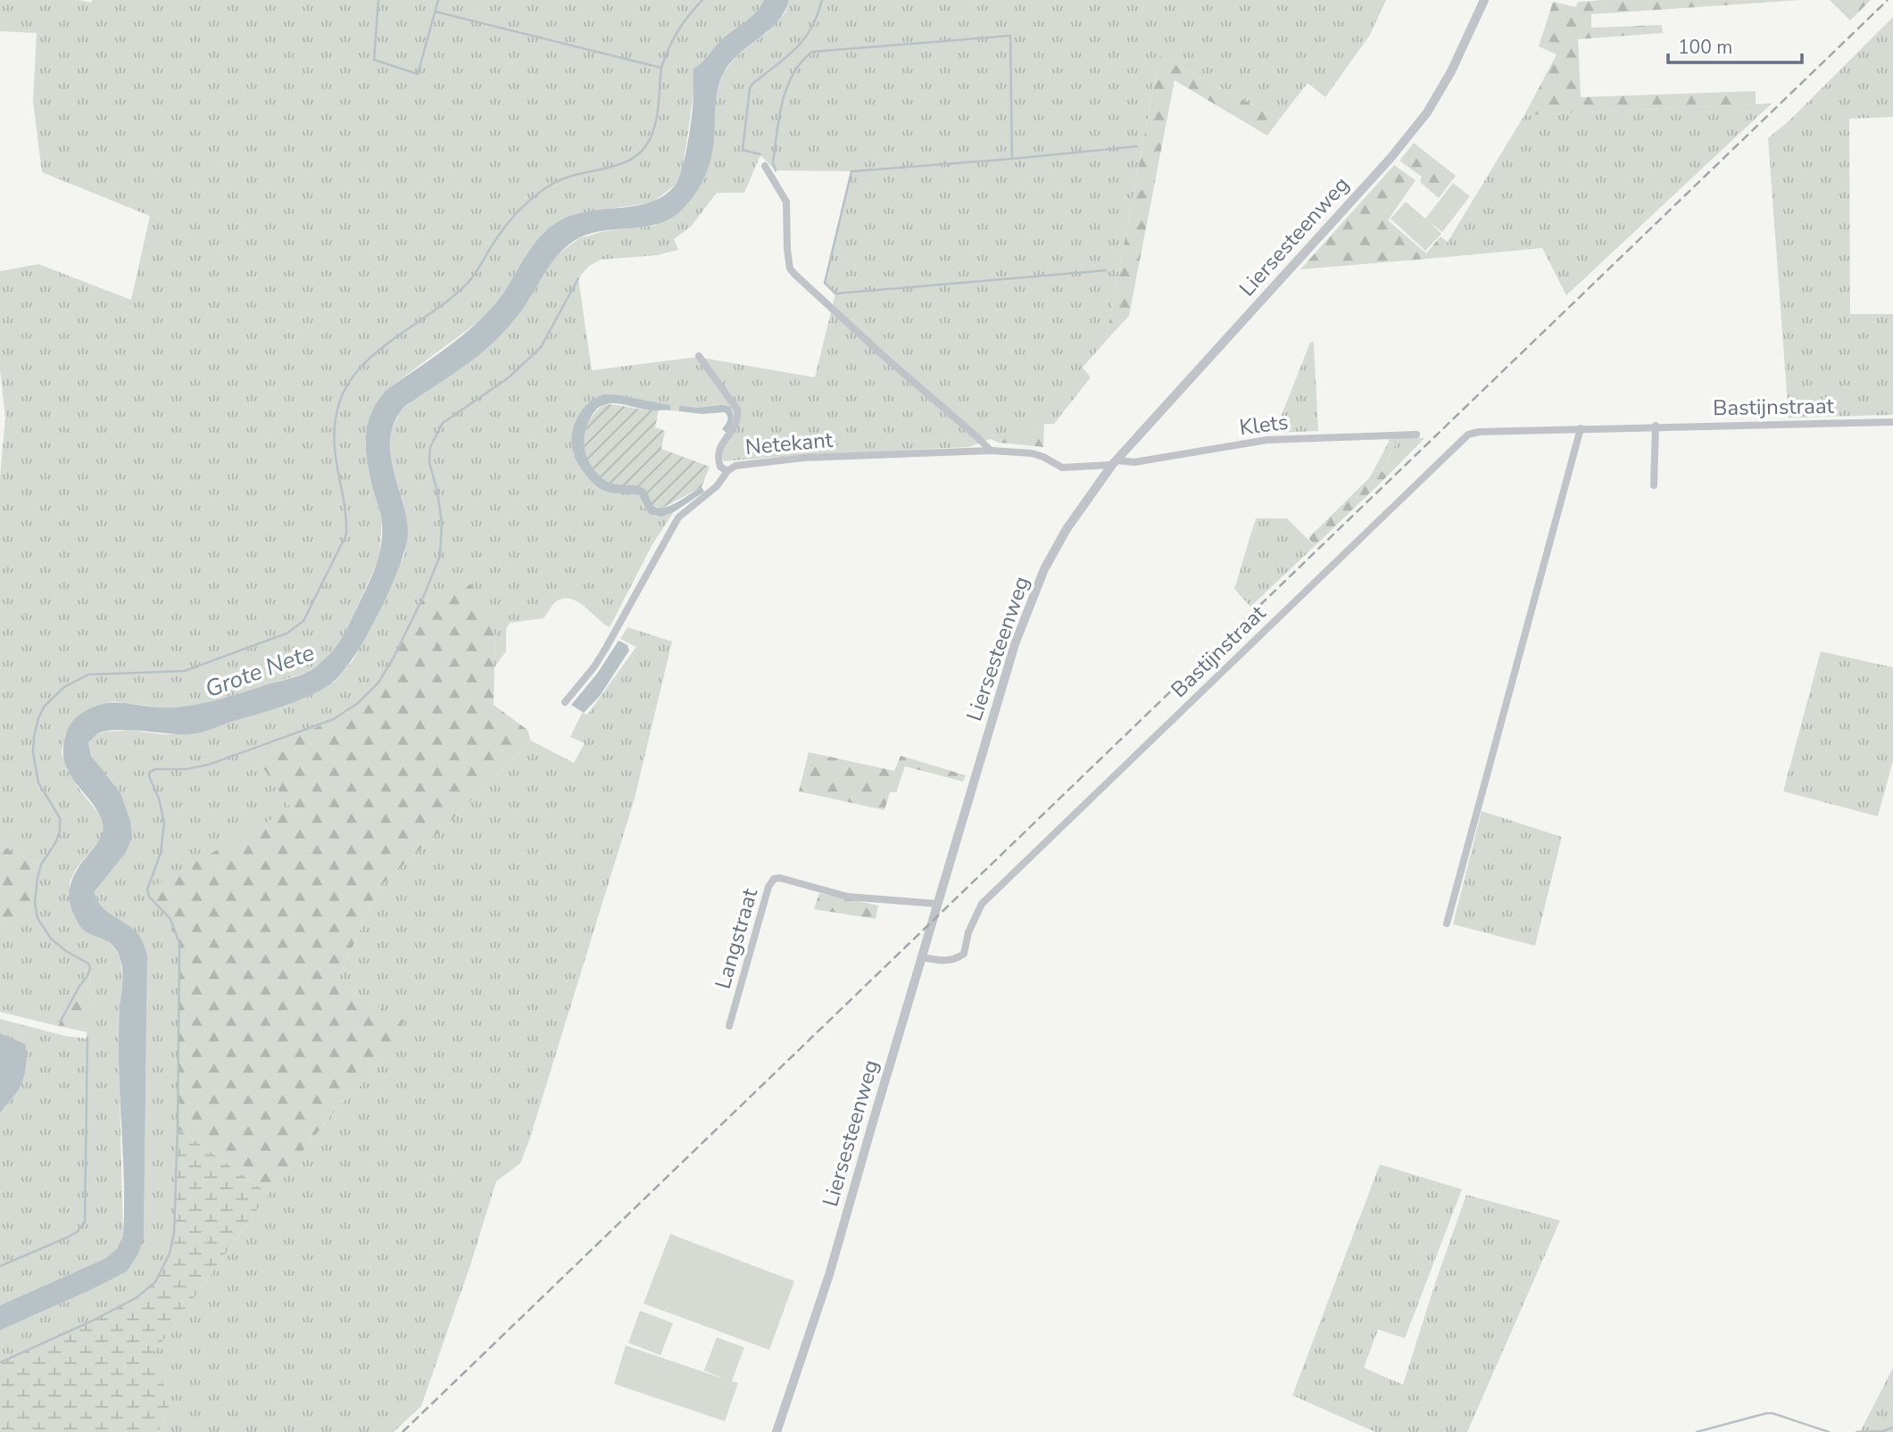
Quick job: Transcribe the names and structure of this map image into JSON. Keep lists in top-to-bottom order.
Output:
{
  "streets": {
    "street": [
      "Liersesteenweg",
      "Bastijnstraat",
      "Klets",
      "Netekant",
      "Langstraat"
    ]
  },
  "crossings": [
    ["Liersesteenweg", "Bastijnstraat"],
    ["Liersesteenweg", "Klets"],
    ["Liersesteenweg", "Netekant"],
    ["Liersesteenweg", "Langstraat"],
    ["Klets", "Netekant"]
  ],
  "water": ["Grote Nete"],
  "scale_bar": "100 m"
}
